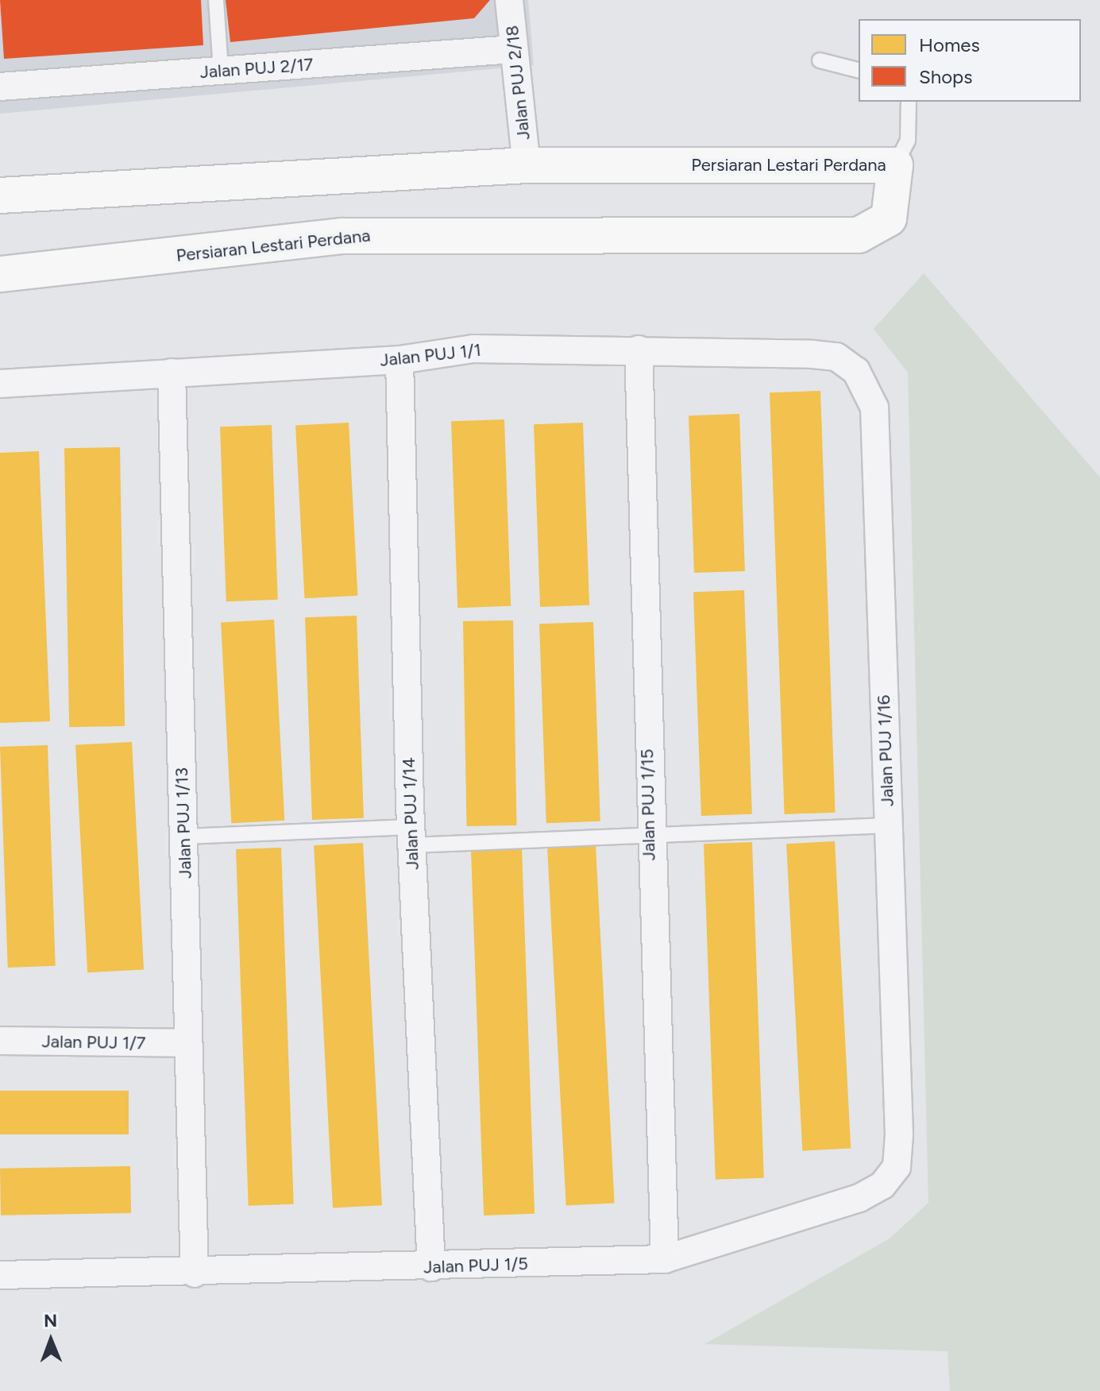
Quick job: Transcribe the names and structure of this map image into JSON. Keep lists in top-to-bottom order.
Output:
{
  "streets": {
    "main road": ["Persiaran Lestari Perdana"],
    "street": [
      "Jalan PUJ 2/17",
      "Jalan PUJ 2/18",
      "Jalan PUJ 1/1",
      "Jalan PUJ 1/16",
      "Jalan PUJ 1/15",
      "Jalan PUJ 1/14",
      "Jalan PUJ 1/13",
      "Jalan PUJ 1/7",
      "Jalan PUJ 1/5"
    ]
  },
  "crossings": [
    ["Jalan PUJ 2/17", "Jalan PUJ 2/18"],
    ["Jalan PUJ 2/18", "Persiaran Lestari Perdana"],
    ["Jalan PUJ 1/1", "Jalan PUJ 1/16"],
    ["Jalan PUJ 1/1", "Jalan PUJ 1/15"],
    ["Jalan PUJ 1/1", "Jalan PUJ 1/14"],
    ["Jalan PUJ 1/1", "Jalan PUJ 1/13"],
    ["Jalan PUJ 1/16", "Jalan PUJ 1/5"],
    ["Jalan PUJ 1/15", "Jalan PUJ 1/5"],
    ["Jalan PUJ 1/14", "Jalan PUJ 1/5"],
    ["Jalan PUJ 1/13", "Jalan PUJ 1/7"],
    ["Jalan PUJ 1/13", "Jalan PUJ 1/5"]
  ],
  "legend": ["Homes", "Shops"],
  "north": "top"
}
